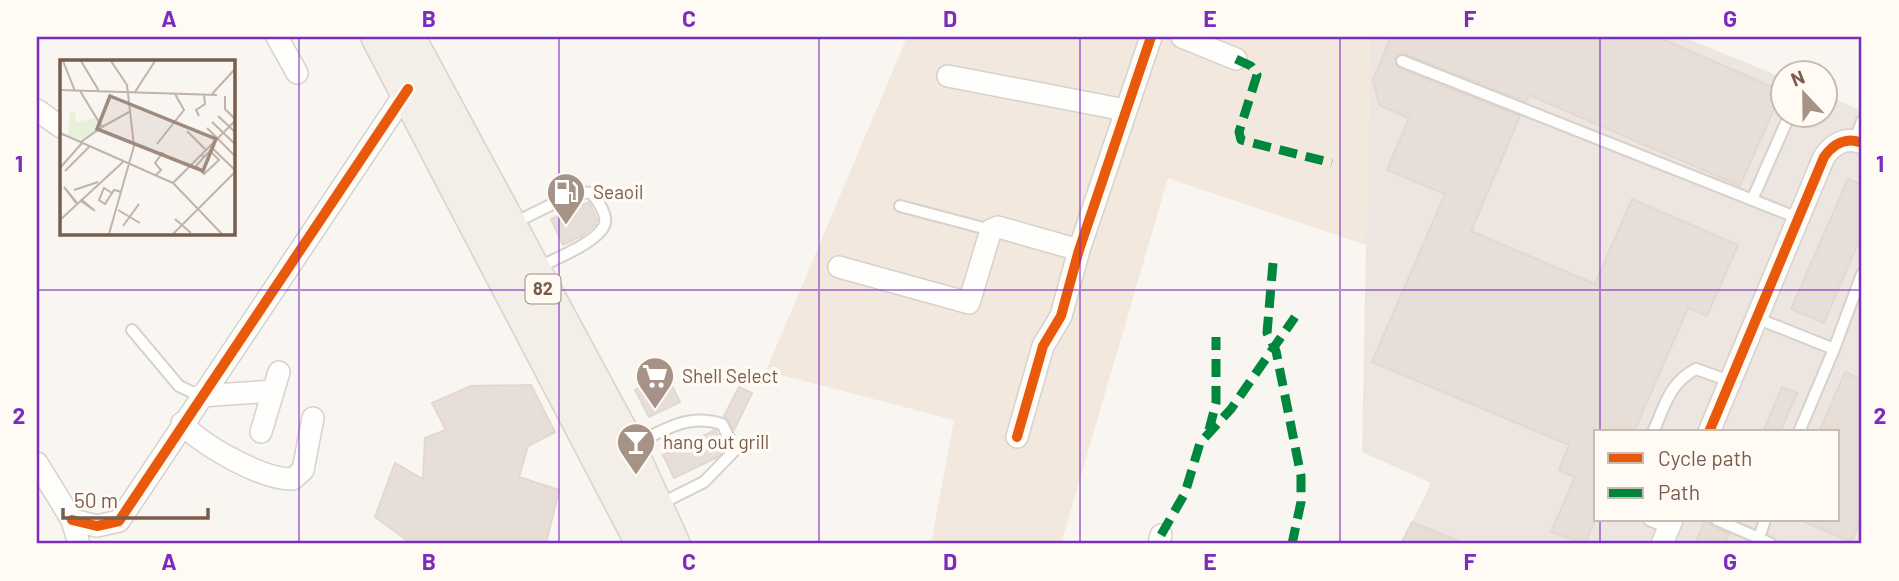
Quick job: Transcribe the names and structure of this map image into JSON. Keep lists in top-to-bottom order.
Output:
{
  "streets": {
    "main road": ["82"]
  },
  "places": {
    "fuel station": ["Seaoil"],
    "supermarket": ["Shell Select"],
    "bar": ["hang out grill"]
  },
  "legend": ["Cycle path", "Path"],
  "scale_bar": "50 m",
  "north": "top",
  "grid": {
    "columns": [
      "A",
      "B",
      "C",
      "D",
      "E",
      "F",
      "G"
    ],
    "rows": ["1", "2"]
  }
}
